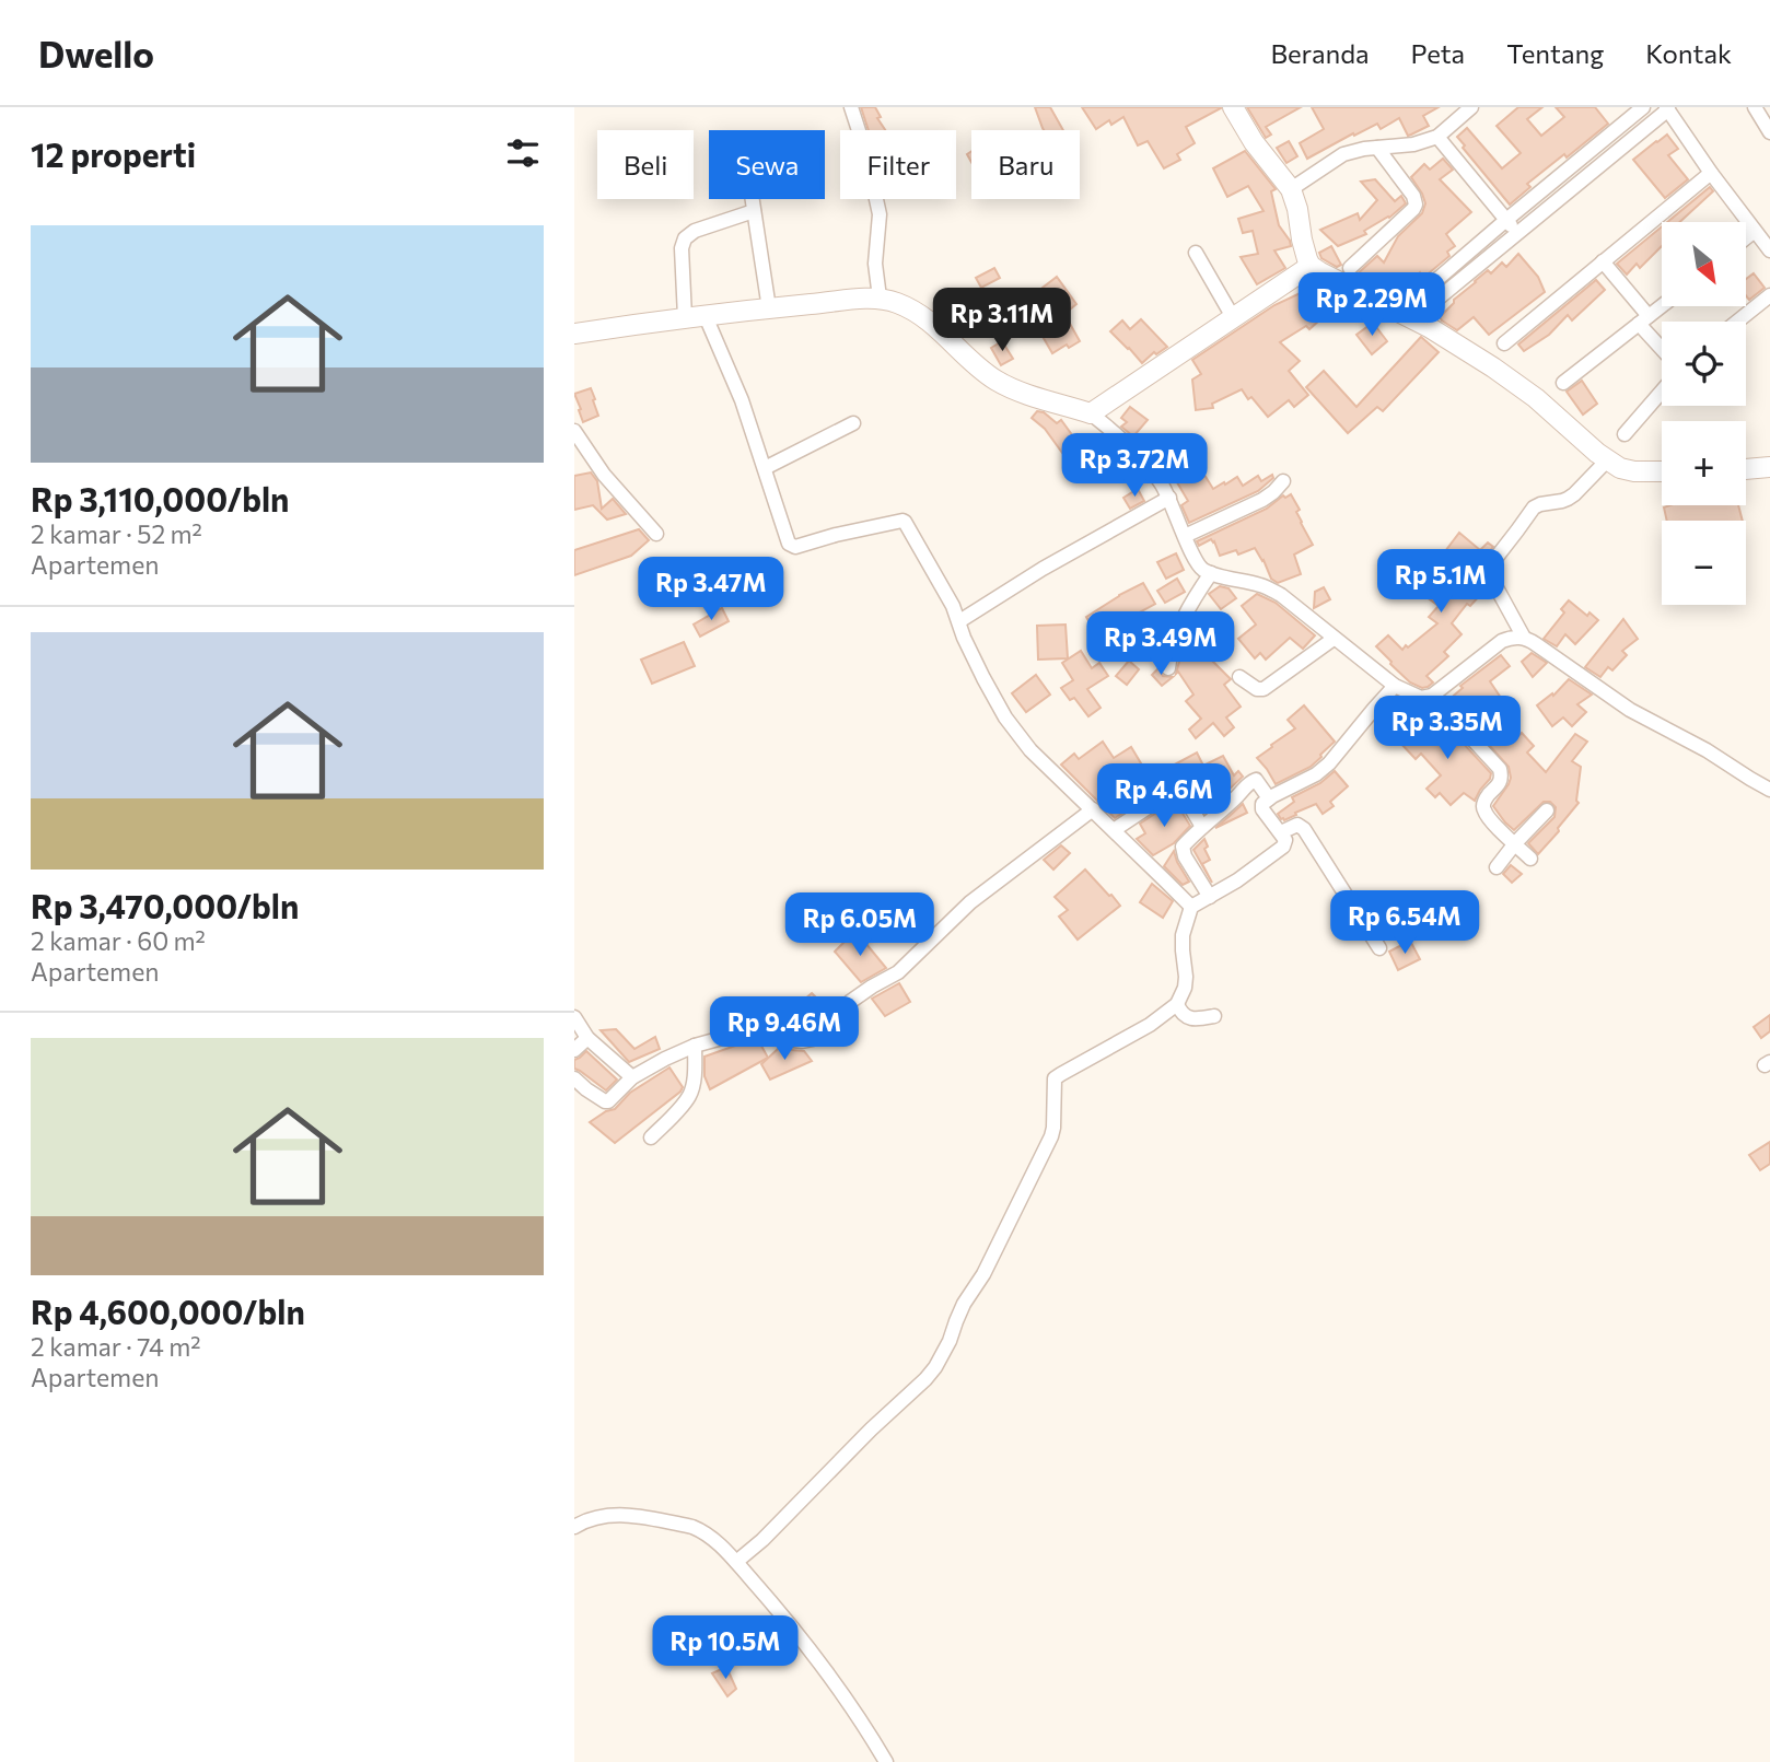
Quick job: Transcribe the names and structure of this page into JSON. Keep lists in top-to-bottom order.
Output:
{
  "north": "bottom right",
  "page": {
    "header": "Dwello",
    "nav": [
      "Beranda",
      "Peta",
      "Tentang",
      "Kontak"
    ],
    "heading": "12 properti",
    "chip": [
      "Beli",
      "Sewa",
      "Filter",
      "Baru"
    ],
    "list": [
      {
        "name": "Rp 3,110,000/bln",
        "note": "2 kamar · 52 m² · Apartemen"
      },
      {
        "name": "Rp 3,470,000/bln",
        "note": "2 kamar · 60 m² · Apartemen"
      },
      {
        "name": "Rp 4,600,000/bln",
        "note": "2 kamar · 74 m² · Apartemen"
      }
    ],
    "map_buttons": ["+", "−"],
    "price": [
      "Rp 2.29M",
      "Rp 3.11M",
      "Rp 3.72M",
      "Rp 5.1M",
      "Rp 3.47M",
      "Rp 3.49M",
      "Rp 3.35M",
      "Rp 4.6M",
      "Rp 6.54M",
      "Rp 6.05M",
      "Rp 9.46M",
      "Rp 10.5M"
    ]
  }
}
